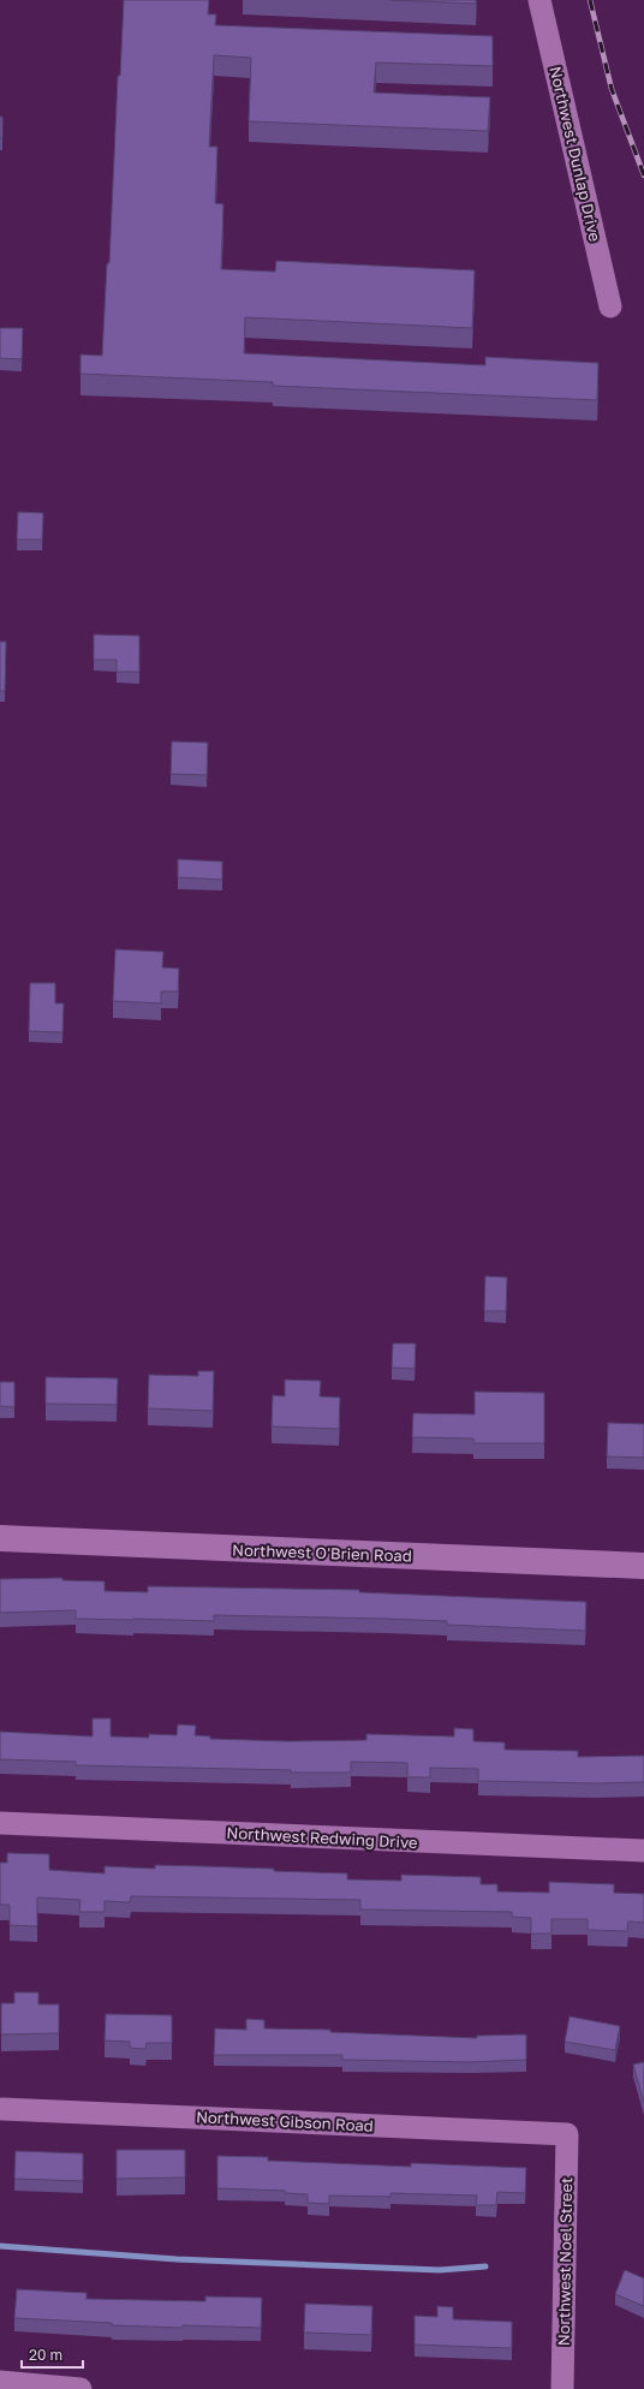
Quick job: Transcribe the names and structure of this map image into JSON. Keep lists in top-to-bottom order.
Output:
{
  "streets": {
    "street": [
      "Northwest Dunlap Drive",
      "Northwest O'Brien Road",
      "Northwest Redwing Drive",
      "Northwest Gibson Road",
      "Northwest Noel Street"
    ]
  },
  "crossings": [
    ["Northwest Gibson Road", "Northwest Noel Street"]
  ],
  "scale_bar": "20 m"
}
